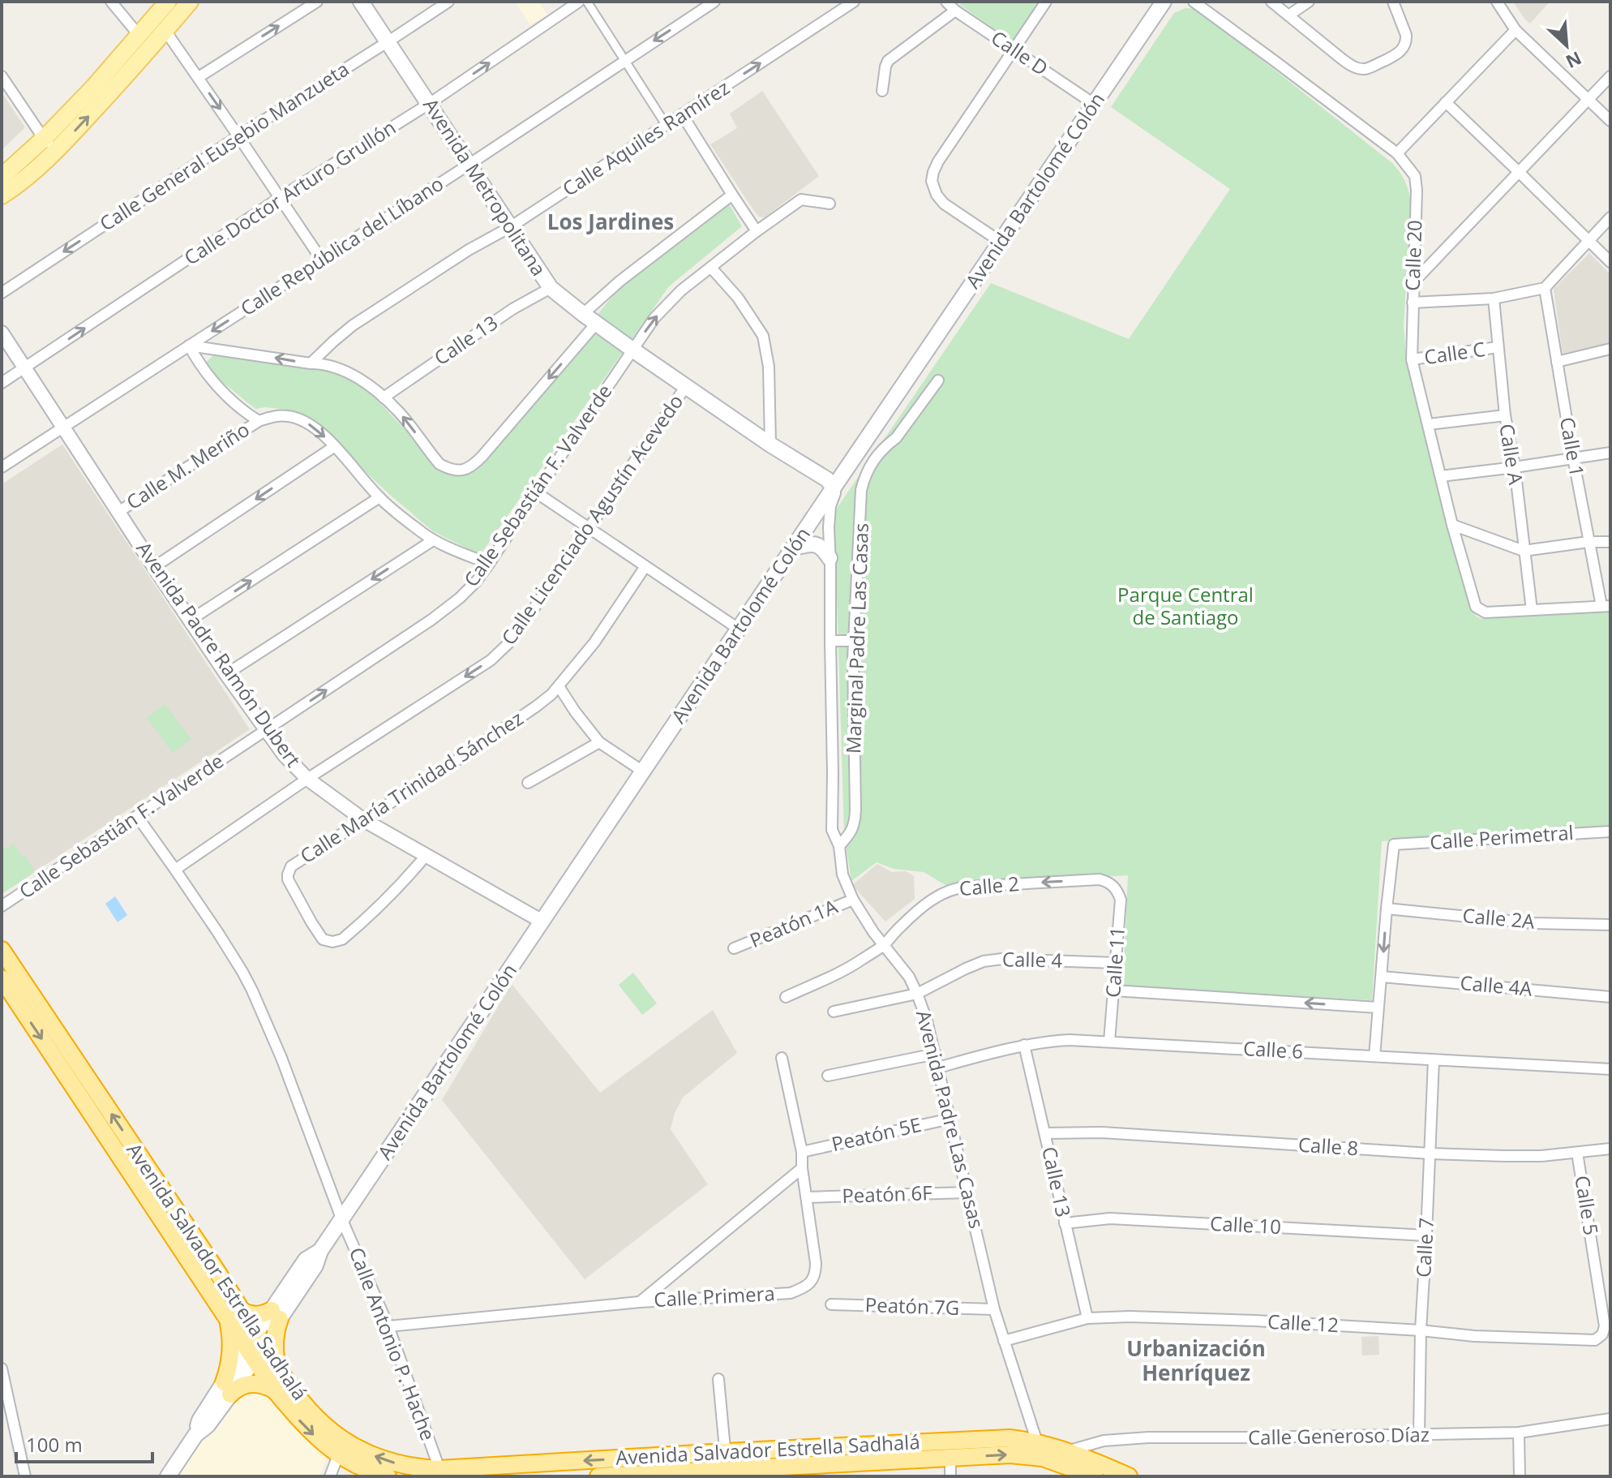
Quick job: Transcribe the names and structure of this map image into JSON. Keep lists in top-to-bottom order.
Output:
{
  "streets": {
    "highway": ["Avenida Salvador Estrella Sadhalá"],
    "main road": ["Avenida Metropolitana", "Avenida Bartolomé Colón"],
    "street": [
      "Calle D",
      "Calle Aquiles Ramírez",
      "Calle General Eusebio Manzueta",
      "Calle Doctor Arturo Grullón",
      "Calle República del Líbano",
      "Calle 20",
      "Calle 13",
      "Calle C",
      "Calle 1",
      "Calle A",
      "Calle M. Meriño",
      "Calle Sebastián F. Valverde",
      "Calle Licenciado Agustín Acevedo",
      "Marginal Padre Las Casas",
      "Avenida Padre Ramón Dubert",
      "Calle María Trinidad Sánchez",
      "Calle Perimetral",
      "Calle 2",
      "Calle 2A",
      "Peatón 1A",
      "Calle 4",
      "Calle 11",
      "Calle 4A",
      "Calle 6",
      "Avenida Padre Las Casas",
      "Peatón 5E",
      "Calle 8",
      "Peatón 6F",
      "Calle 5",
      "Calle 10",
      "Calle 7",
      "Calle Primera",
      "Peatón 7G",
      "Calle 12",
      "Calle Antonio P. Hache",
      "Calle Generoso Díaz"
    ]
  },
  "crossings": [
    ["Calle D", "Avenida Bartolomé Colón"],
    ["Calle Aquiles Ramírez", "Avenida Metropolitana"],
    ["Calle General Eusebio Manzueta", "Avenida Metropolitana"],
    ["Avenida Metropolitana", "Avenida Bartolomé Colón"],
    ["Avenida Metropolitana", "Calle Doctor Arturo Grullón"],
    ["Avenida Metropolitana", "Calle República del Líbano"],
    ["Avenida Metropolitana", "Calle 13"],
    ["Avenida Metropolitana", "Calle Sebastián F. Valverde"],
    ["Avenida Metropolitana", "Calle Licenciado Agustín Acevedo"],
    ["Avenida Metropolitana", "Avenida Padre Las Casas"],
    ["Avenida Bartolomé Colón", "Avenida Padre Ramón Dubert"],
    ["Avenida Bartolomé Colón", "Avenida Padre Las Casas"],
    ["Avenida Bartolomé Colón", "Avenida Salvador Estrella Sadhalá"],
    ["Avenida Bartolomé Colón", "Calle Antonio P. Hache"],
    ["Calle Doctor Arturo Grullón", "Avenida Padre Ramón Dubert"],
    ["Calle República del Líbano", "Avenida Padre Ramón Dubert"],
    ["Calle 20", "Calle C"],
    ["Calle 20", "Calle A"],
    ["Calle 13", "Calle 6"],
    ["Calle 13", "Calle 8"],
    ["Calle 13", "Calle 10"],
    ["Calle 13", "Calle 12"],
    ["Calle C", "Calle A"],
    ["Calle M. Meriño", "Avenida Padre Ramón Dubert"],
    ["Calle Sebastián F. Valverde", "Avenida Padre Ramón Dubert"],
    ["Calle Sebastián F. Valverde", "Calle Antonio P. Hache"],
    ["Calle Licenciado Agustín Acevedo", "Avenida Padre Ramón Dubert"],
    ["Calle Licenciado Agustín Acevedo", "Calle Antonio P. Hache"],
    ["Marginal Padre Las Casas", "Avenida Padre Las Casas"],
    ["Avenida Padre Ramón Dubert", "Calle María Trinidad Sánchez"],
    ["Calle Perimetral", "Calle 2A"],
    ["Calle 2", "Calle 11"],
    ["Calle 2", "Avenida Padre Las Casas"],
    ["Peatón 1A", "Avenida Padre Las Casas"],
    ["Calle 4", "Calle 11"],
    ["Calle 4", "Avenida Padre Las Casas"],
    ["Calle 11", "Calle 6"],
    ["Calle 6", "Avenida Padre Las Casas"],
    ["Calle 6", "Calle 7"],
    ["Avenida Padre Las Casas", "Peatón 5E"],
    ["Avenida Padre Las Casas", "Peatón 6F"],
    ["Avenida Padre Las Casas", "Avenida Salvador Estrella Sadhalá"],
    ["Avenida Padre Las Casas", "Peatón 7G"],
    ["Avenida Padre Las Casas", "Calle 12"],
    ["Peatón 5E", "Calle Primera"],
    ["Calle 8", "Calle 5"],
    ["Calle 8", "Calle 7"],
    ["Peatón 6F", "Calle Primera"],
    ["Calle 5", "Calle 12"],
    ["Calle 10", "Calle 7"],
    ["Calle 7", "Calle 12"],
    ["Calle 7", "Calle Generoso Díaz"],
    ["Avenida Salvador Estrella Sadhalá", "Calle Antonio P. Hache"],
    ["Avenida Salvador Estrella Sadhalá", "Calle Generoso Díaz"],
    ["Calle Primera", "Calle Antonio P. Hache"]
  ],
  "one_way": [
    "Calle General Eusebio Manzueta",
    "Calle Doctor Arturo Grullón",
    "Calle Licenciado Agustín Acevedo",
    "Calle 2"
  ],
  "districts": ["Los Jardines", "Urbanización Henríquez"],
  "parks": ["Parque Central de Santiago"],
  "scale_bar": "100 m",
  "north": "bottom right"
}
